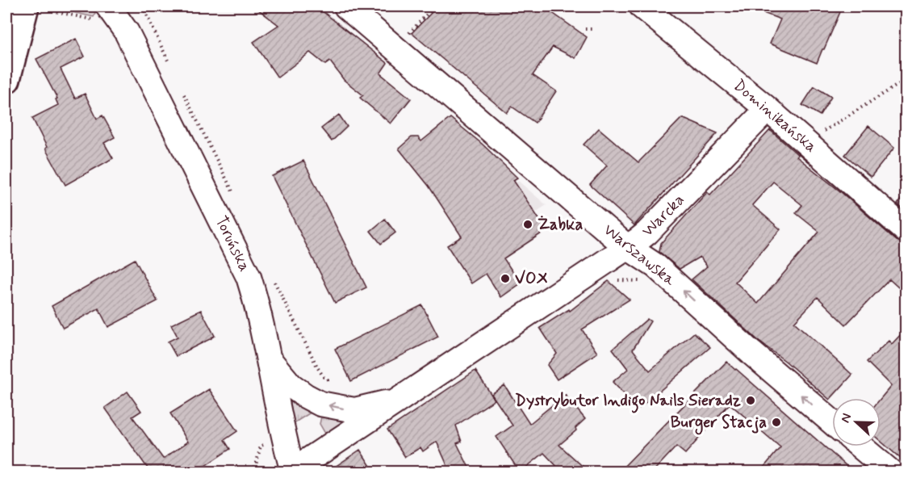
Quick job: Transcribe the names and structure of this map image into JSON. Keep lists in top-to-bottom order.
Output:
{
  "streets": {
    "street": [
      "Dominikańska",
      "Warcka",
      "Toruńska",
      "Warszawska"
    ]
  },
  "crossings": [
    ["Dominikańska", "Warcka"],
    ["Warcka", "Toruńska"],
    ["Warcka", "Warszawska"]
  ],
  "one_way": ["Warszawska"],
  "places": [
    "Żabka",
    "VOX",
    "Dystrybutor Indigo Nails Sieradz",
    "Burger Stacja"
  ],
  "north": "left"
}
